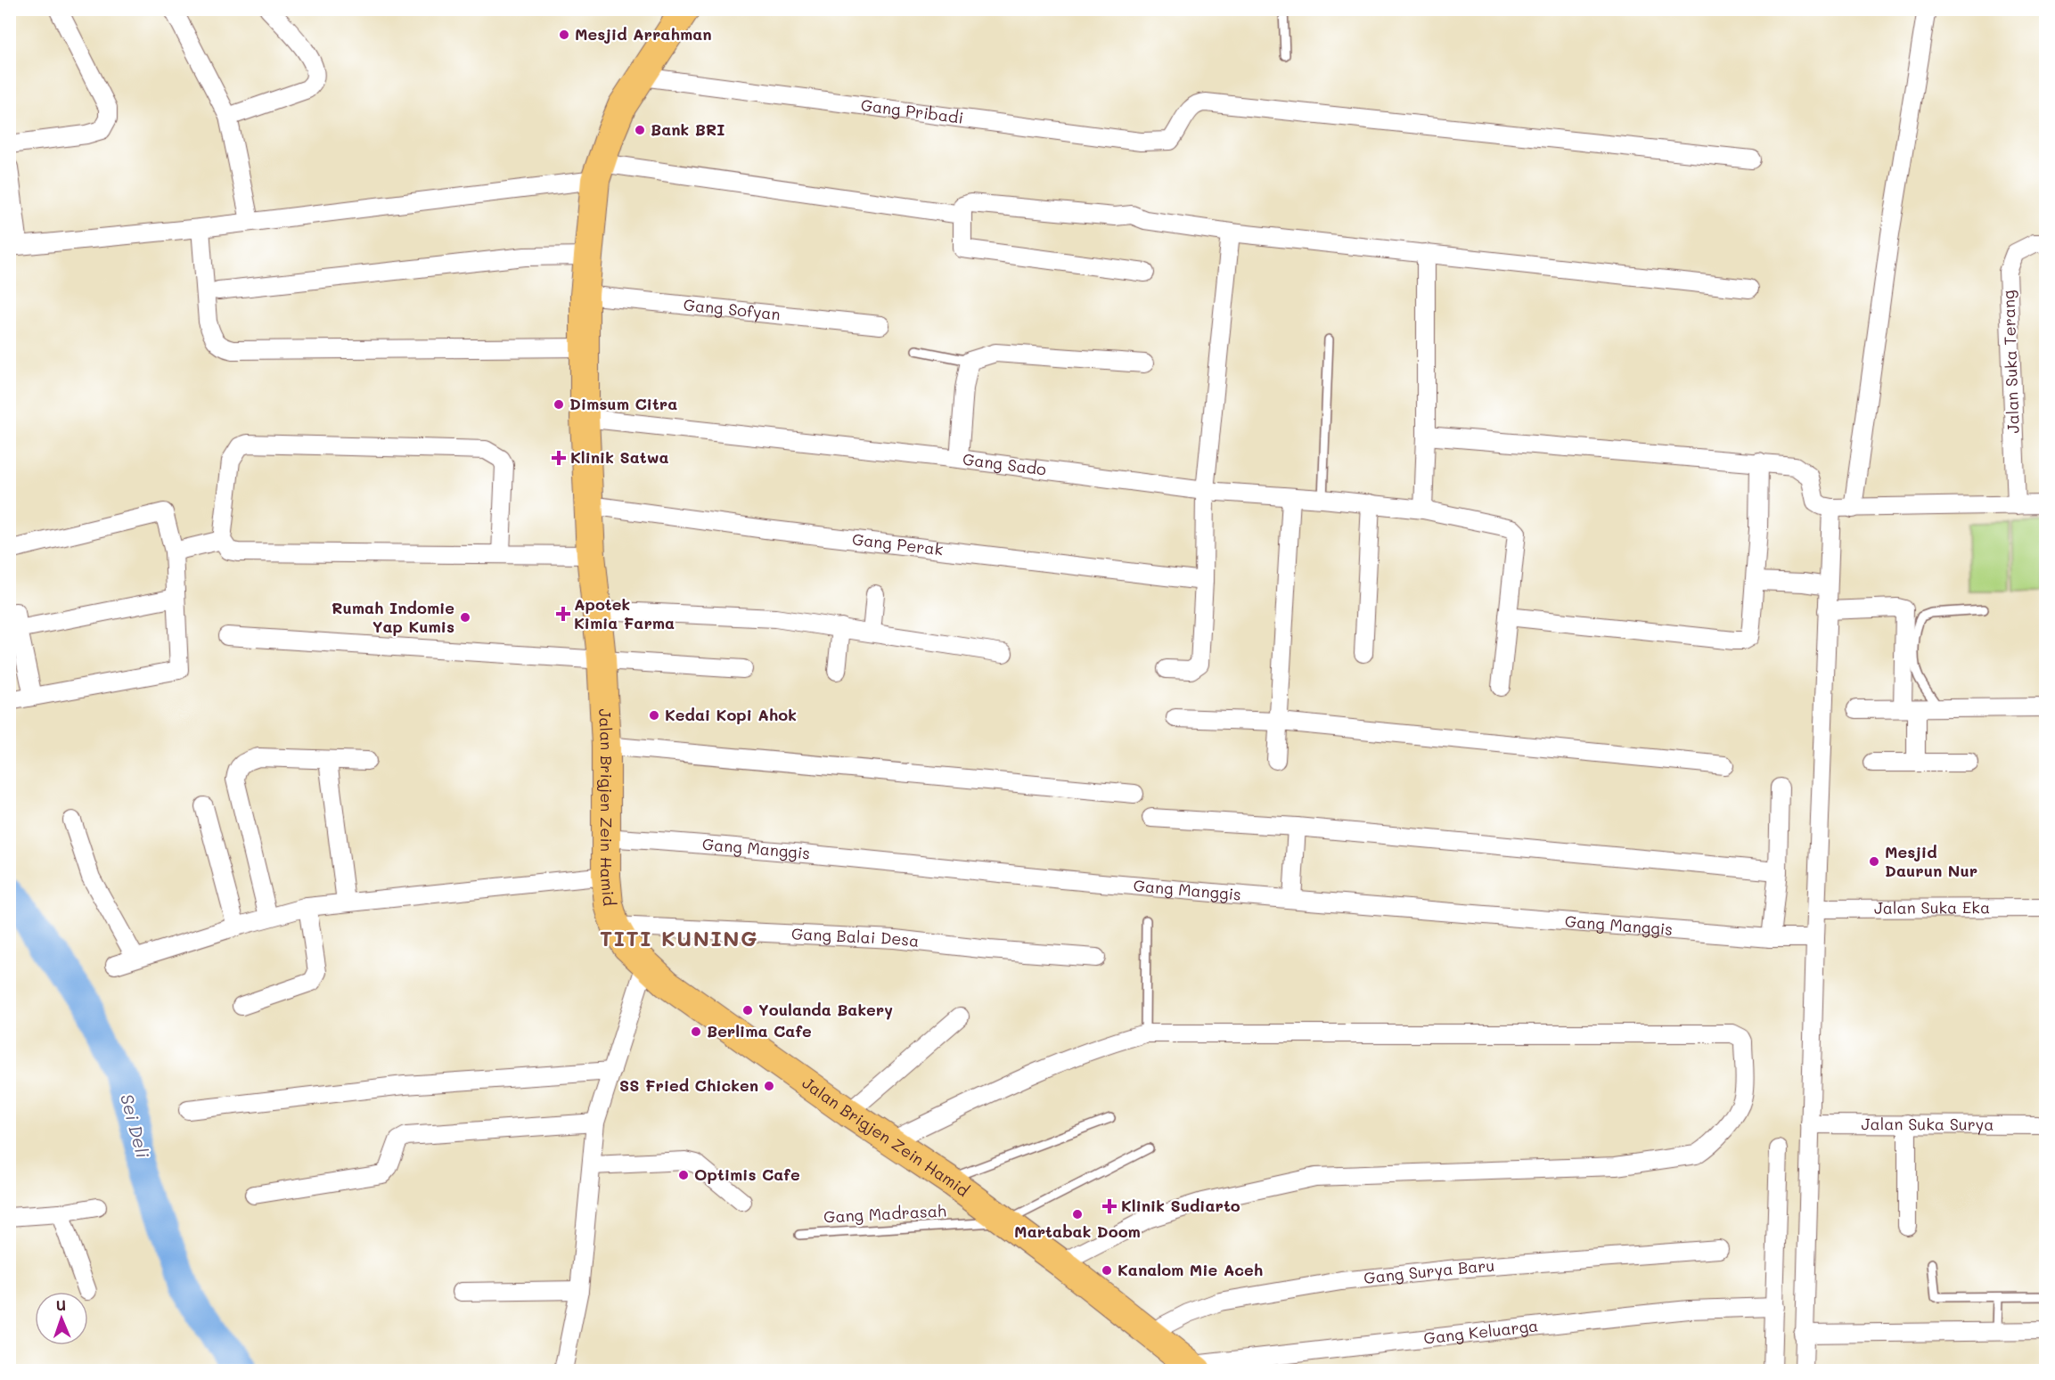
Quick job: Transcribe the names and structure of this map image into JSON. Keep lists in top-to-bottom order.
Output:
{
  "streets": {
    "main road": ["Jalan Brigjen Zein Hamid"],
    "street": [
      "Gang Pribadi",
      "Gang Sofyan",
      "Jalan Suka Terang",
      "Gang Sado",
      "Gang Perak",
      "Gang Manggis",
      "Jalan Suka Eka",
      "Gang Balai Desa",
      "Jalan Suka Surya",
      "Gang Surya Baru",
      "Gang Keluarga"
    ],
    "lane": ["Gang Madrasah"]
  },
  "crossings": [
    ["Gang Pribadi", "Jalan Brigjen Zein Hamid"],
    ["Gang Sofyan", "Jalan Brigjen Zein Hamid"],
    ["Gang Sado", "Jalan Brigjen Zein Hamid"],
    ["Gang Perak", "Jalan Brigjen Zein Hamid"],
    ["Jalan Brigjen Zein Hamid", "Gang Manggis"],
    ["Jalan Brigjen Zein Hamid", "Gang Balai Desa"],
    ["Jalan Brigjen Zein Hamid", "Gang Madrasah"],
    ["Jalan Brigjen Zein Hamid", "Gang Surya Baru"],
    ["Jalan Brigjen Zein Hamid", "Gang Keluarga"]
  ],
  "districts": ["TITI KUNING"],
  "water": ["Sei Deli"],
  "places": {
    "other": [
      "Mesjid Arrahman",
      "Bank BRI",
      "Dimsum Citra",
      "Rumah Indomie Yap Kumis",
      "Kedai Kopi Ahok",
      "Mesjid Daurun Nur",
      "Youlanda Bakery",
      "Berlima Cafe",
      "SS Fried Chicken",
      "Optimis Cafe",
      "Martabak Doom",
      "Kanalom Mie Aceh"
    ],
    "health": ["Klinik Satwa", "Apotek Kimia Farma", "Klinik Sudiarto"]
  },
  "north": "top"
}
